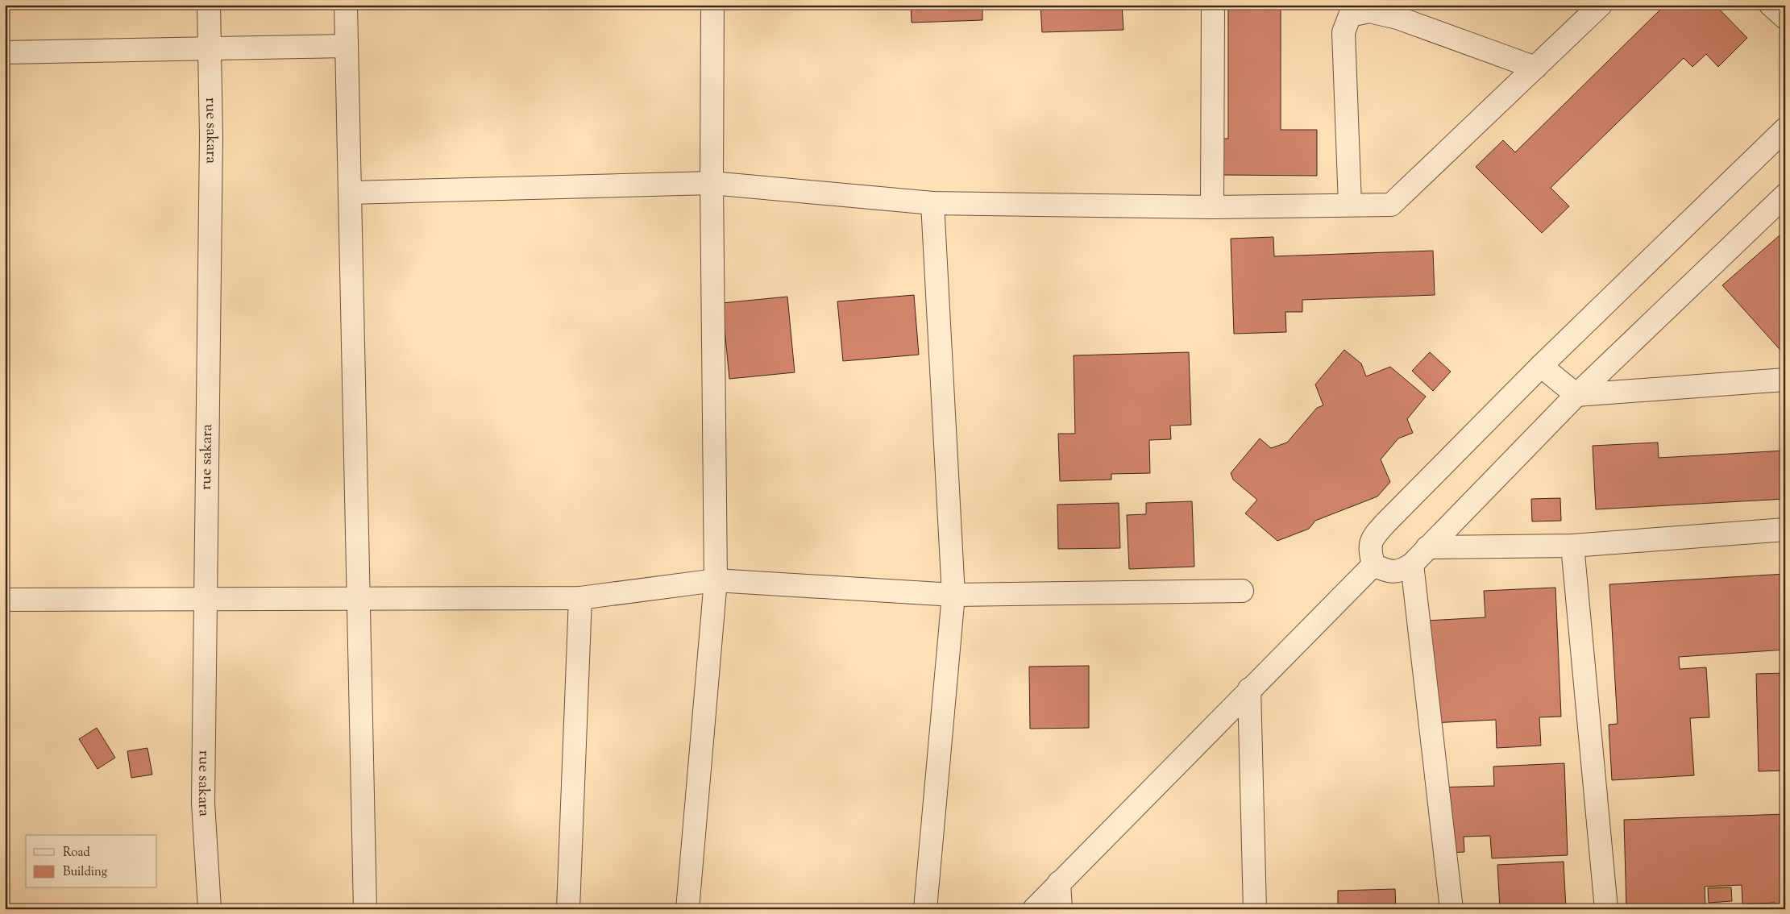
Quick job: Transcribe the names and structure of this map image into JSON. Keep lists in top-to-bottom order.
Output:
{
  "streets": {
    "street": ["rue sakara"]
  },
  "legend": ["Road", "Building"]
}
